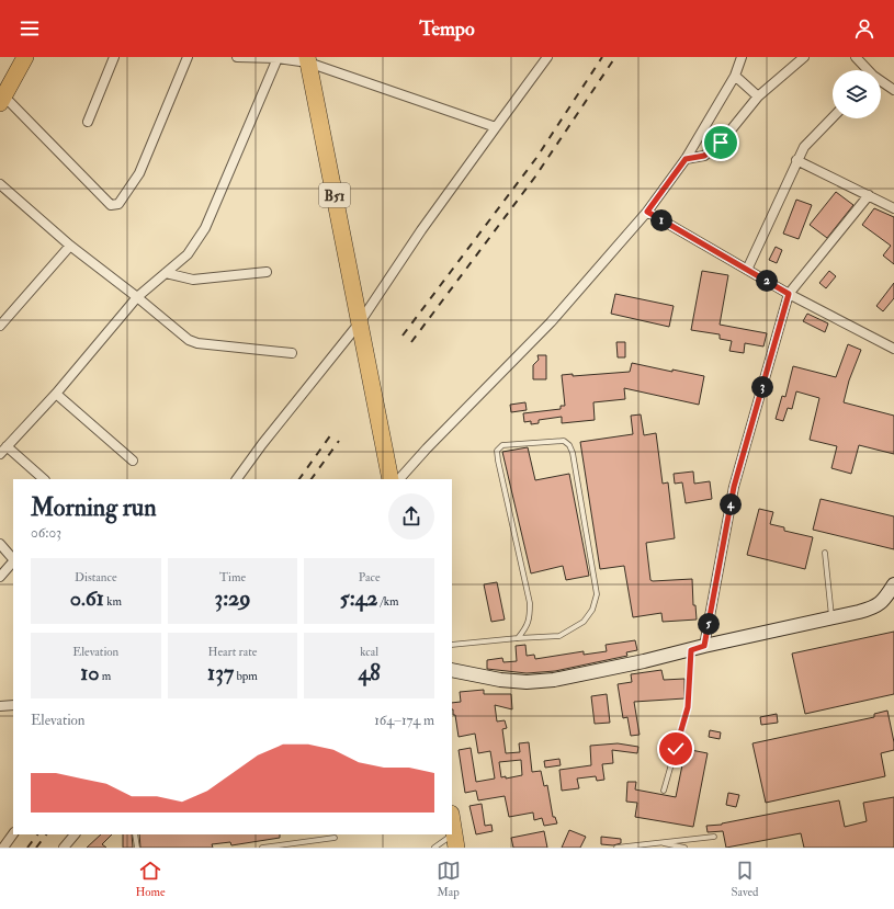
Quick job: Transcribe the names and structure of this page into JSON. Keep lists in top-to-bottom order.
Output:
{
  "streets": {
    "highway": ["B51"]
  },
  "page": {
    "header": "Tempo",
    "pins": [
      "1",
      "2",
      "3",
      "4",
      "5"
    ],
    "heading": ["Morning run", "06:03"],
    "stats": [
      ["Distance", "0.61 km"],
      ["Time", "3:29"],
      ["Pace", "5:42 /km"],
      ["Elevation", "10 m"],
      ["Heart rate", "137 bpm"],
      ["kcal", "48"]
    ],
    "chart": ["Elevation", "164–174 m"],
    "tabs": ["Home", "Map", "Saved"]
  }
}
